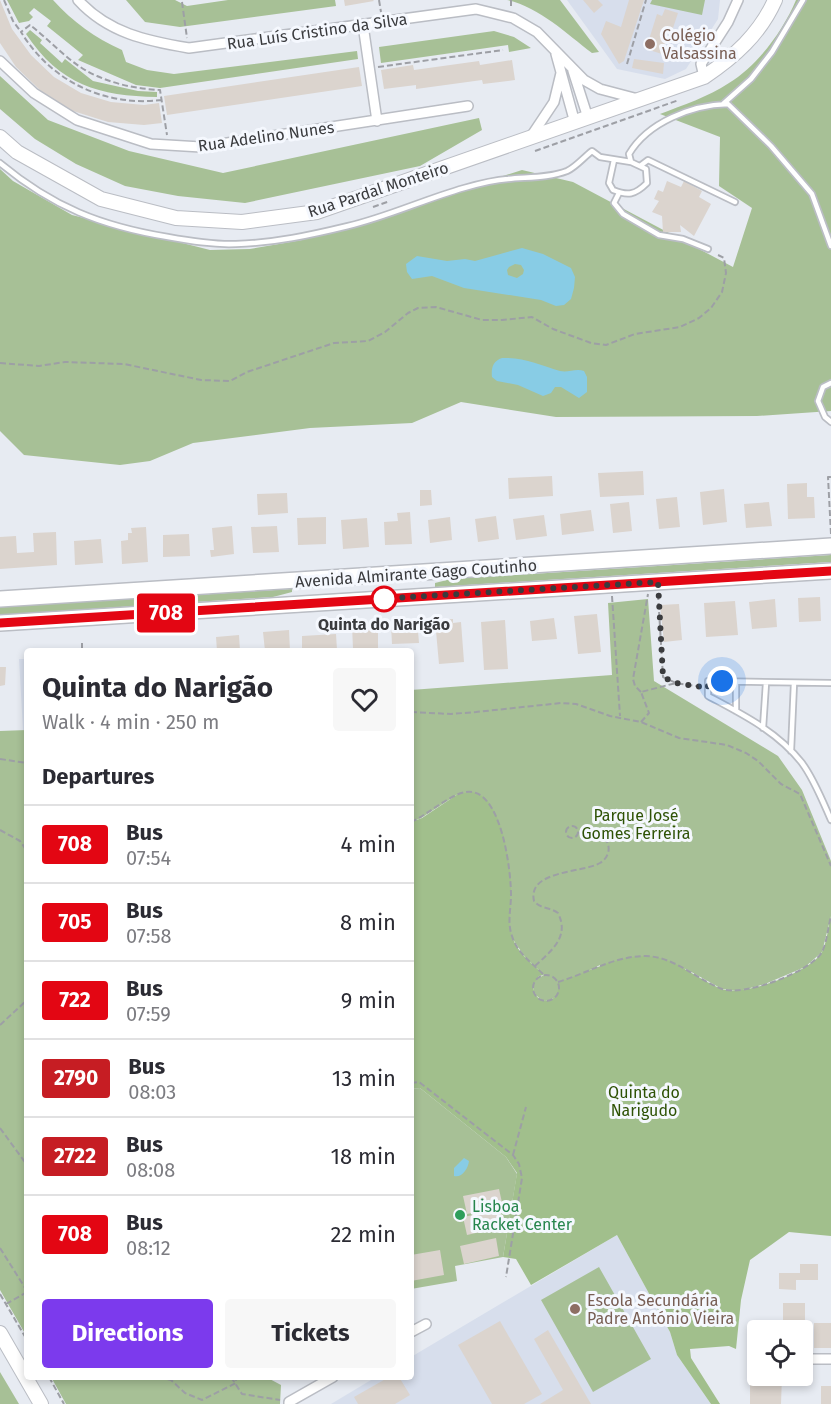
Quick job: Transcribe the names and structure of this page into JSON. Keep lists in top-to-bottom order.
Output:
{
  "streets": {
    "main road": ["Avenida Almirante Gago Coutinho"],
    "street": ["Rua Luís Cristino da Silva", "Rua Adelino Nunes", "Rua Pardal Monteiro"]
  },
  "crossings": [
    ["Rua Luís Cristino da Silva", "Rua Pardal Monteiro"]
  ],
  "parks": ["Parque José Gomes Ferreira", "Quinta do Narigudo"],
  "places": [
    "Colégio Valsassina",
    "Quinta do Narigão",
    "Lisboa Racket Center",
    "Escola Secundária Padre António Vieira"
  ],
  "lines": ["bus line 708"],
  "page": {
    "on_map": "708",
    "heading": [
      ["Quinta do Narigão", "Walk · 4 min · 250 m"],
      "Departures"
    ],
    "list": [
      {
        "mark": "708",
        "name": "Bus",
        "note": "07:54",
        "value": "4 min"
      },
      {
        "mark": "705",
        "name": "Bus",
        "note": "07:58",
        "value": "8 min"
      },
      {
        "mark": "722",
        "name": "Bus",
        "note": "07:59",
        "value": "9 min"
      },
      {
        "mark": "2790",
        "name": "Bus",
        "note": "08:03",
        "value": "13 min"
      },
      {
        "mark": "2722",
        "name": "Bus",
        "note": "08:08",
        "value": "18 min"
      },
      {
        "mark": "708",
        "name": "Bus",
        "note": "08:12",
        "value": "22 min"
      }
    ],
    "buttons": ["Directions", "Tickets"]
  }
}
